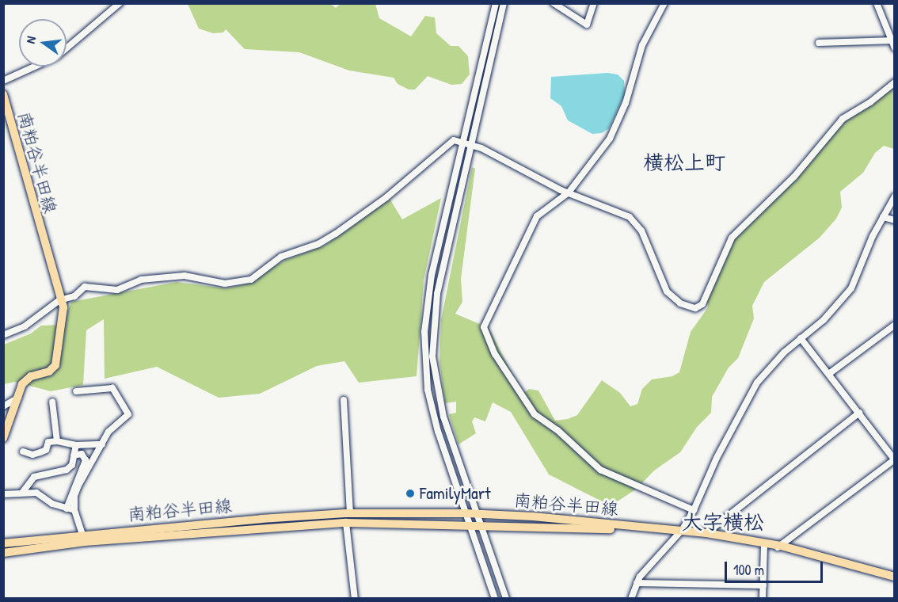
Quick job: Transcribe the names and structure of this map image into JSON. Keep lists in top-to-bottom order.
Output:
{
  "streets": {
    "main road": ["南粕谷半田線"]
  },
  "districts": ["横松上町", "大字横松"],
  "places": ["FamilyMart"],
  "scale_bar": "100 m",
  "north": "left"
}
